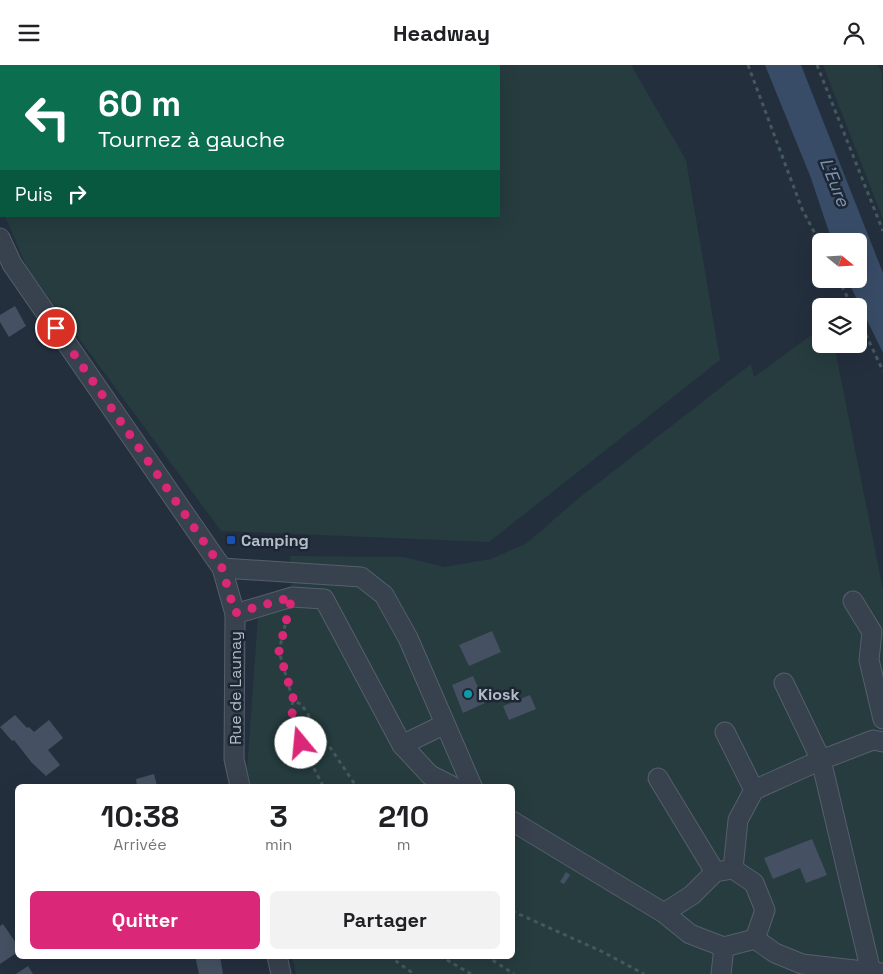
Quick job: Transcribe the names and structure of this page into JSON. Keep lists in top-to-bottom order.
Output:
{
  "streets": {
    "street": ["Rue de Launay"]
  },
  "water": ["L'Eure"],
  "places": {
    "transit": ["Camping"],
    "other": ["Kiosk"]
  },
  "north": "right",
  "page": {
    "header": "Headway",
    "turn": ["60 m", "Tournez à gauche"],
    "then": "Puis",
    "eta": [
      "10:38",
      "Arrivée",
      "3",
      "min",
      "210",
      "m"
    ],
    "buttons": ["Quitter", "Partager"]
  }
}
